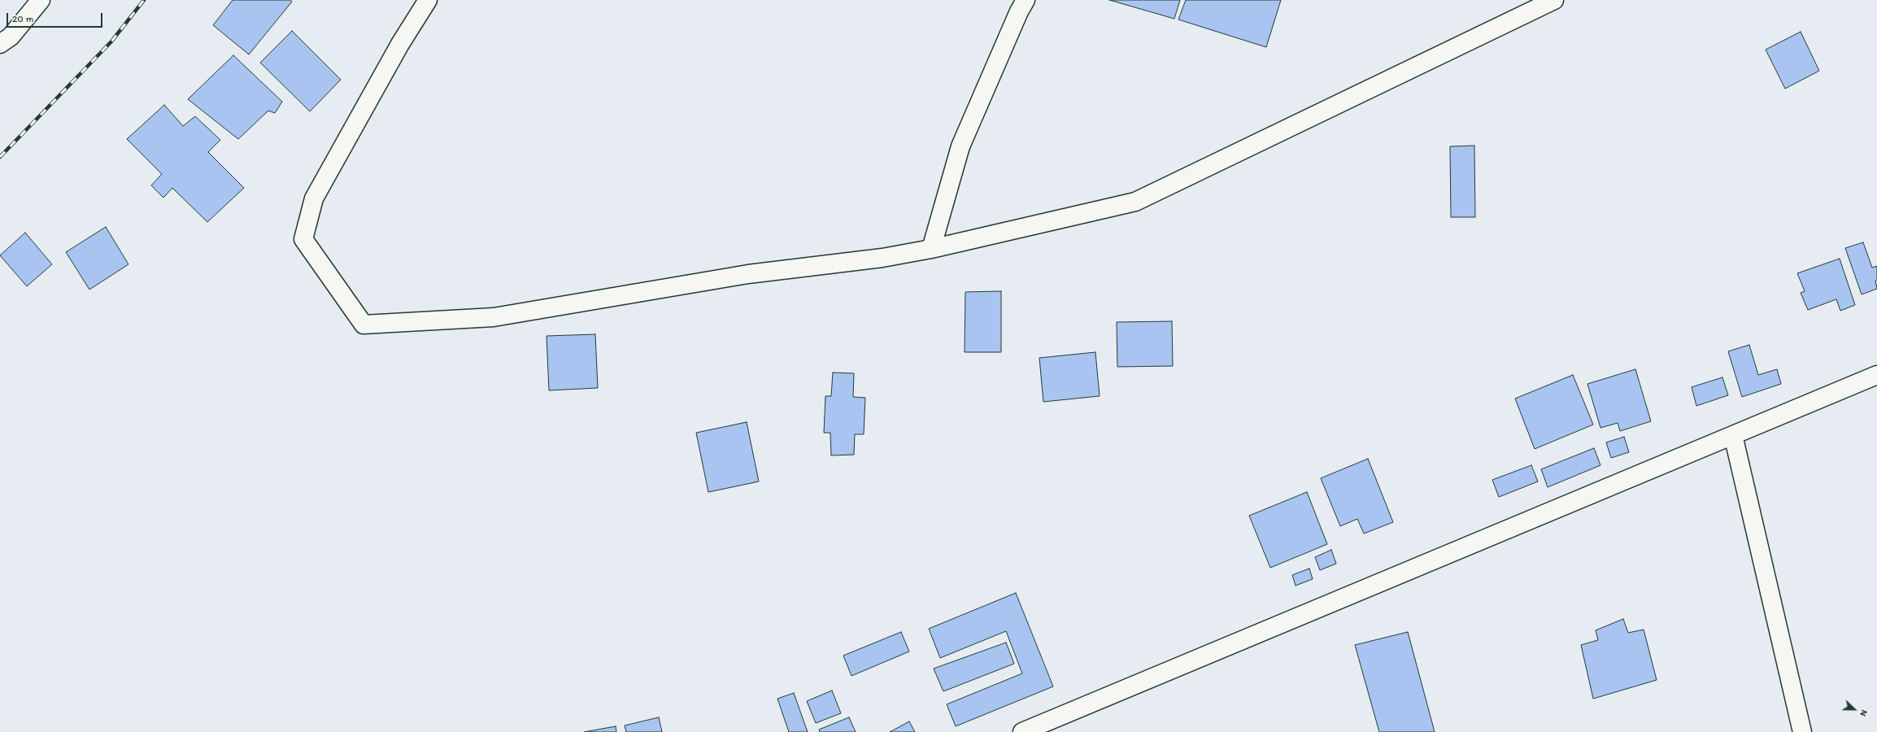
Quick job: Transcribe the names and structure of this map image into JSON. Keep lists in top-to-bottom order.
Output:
{
  "scale_bar": "20 m",
  "north": "right"
}
